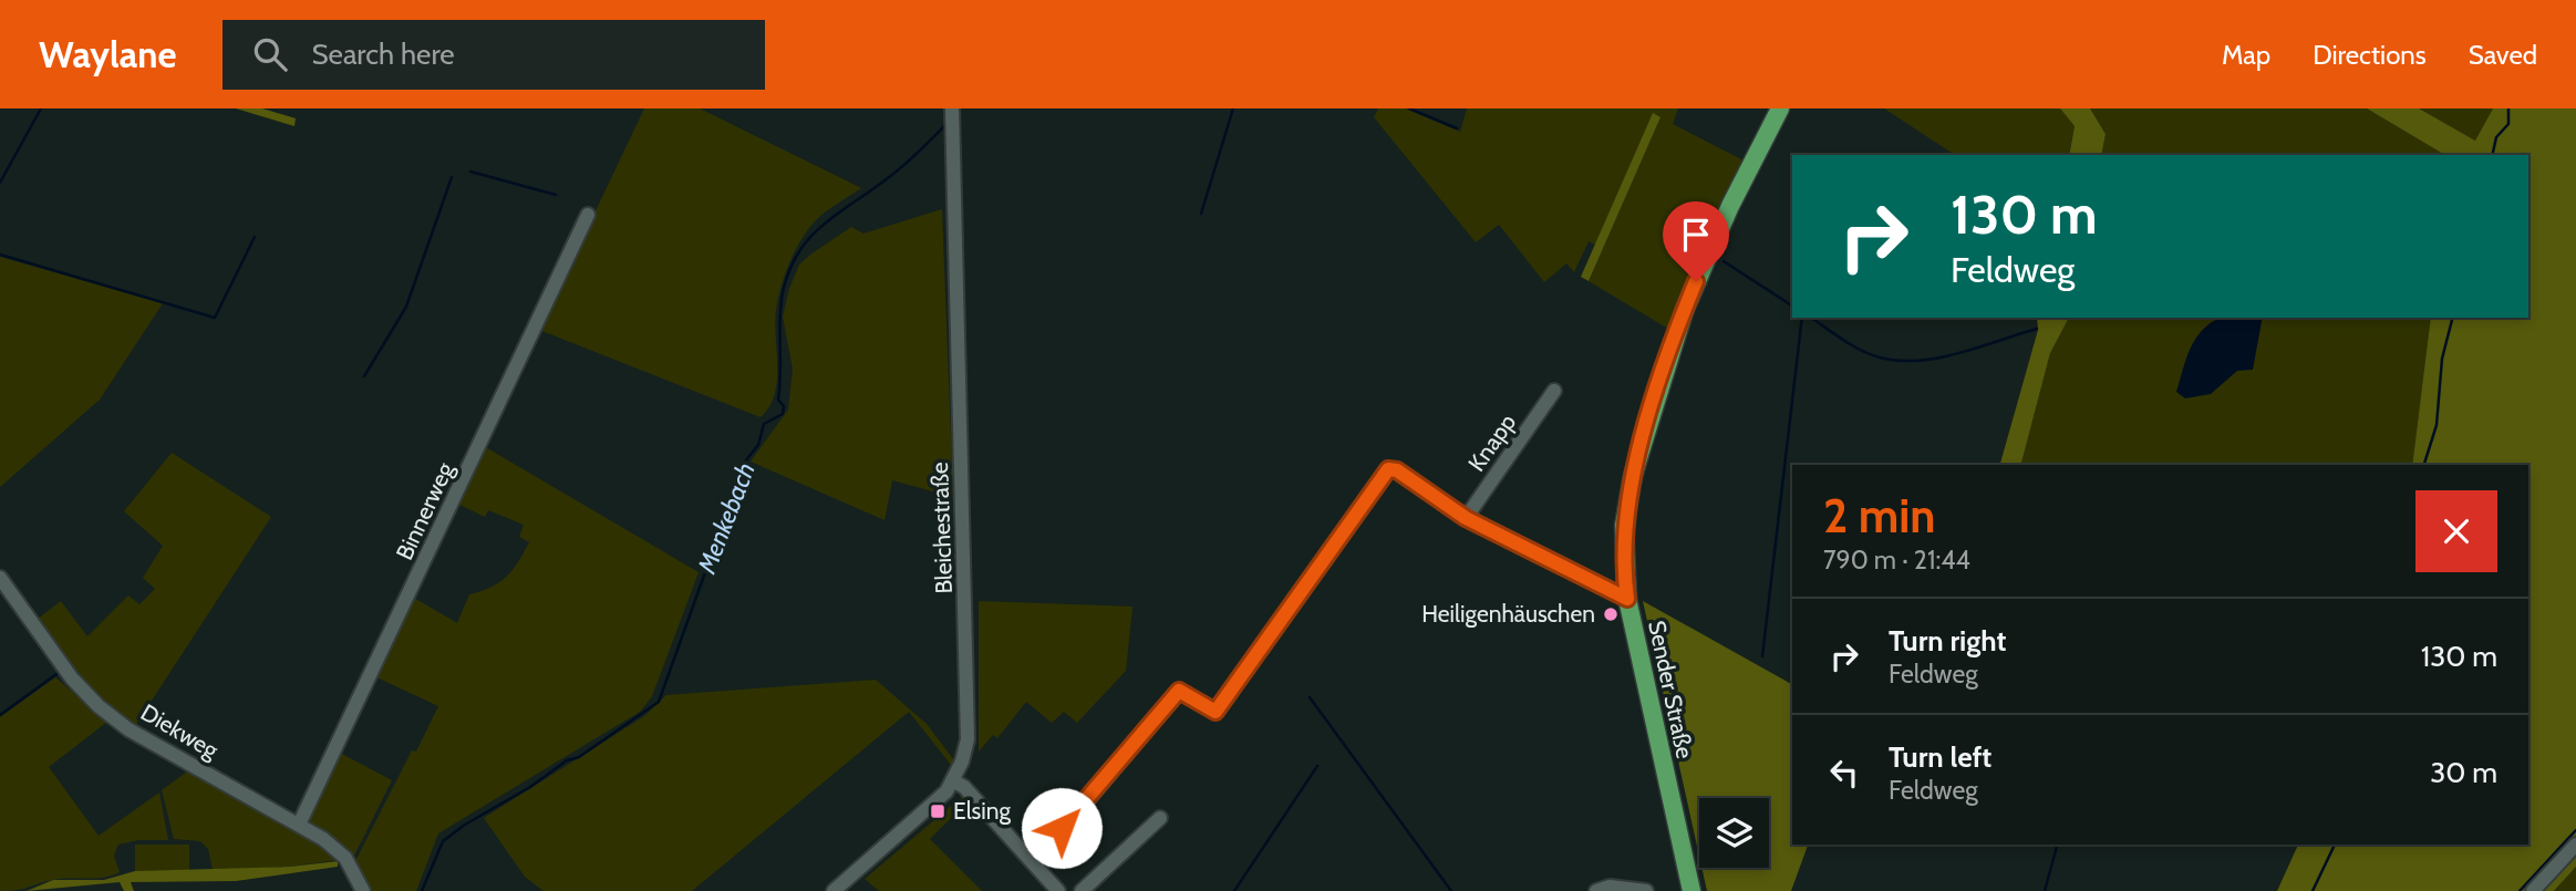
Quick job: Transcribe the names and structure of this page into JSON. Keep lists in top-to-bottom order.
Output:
{
  "streets": {
    "main road": ["Sender Straße"],
    "street": [
      "Knapp",
      "Binnerweg",
      "Bleichestraße",
      "Diekweg"
    ]
  },
  "crossings": [
    ["Binnerweg", "Diekweg"]
  ],
  "water": ["Menkebach"],
  "places": {
    "other": ["Heiligenhäuschen"],
    "transit": ["Elsing"]
  },
  "page": {
    "header": "Waylane",
    "search": "Search here",
    "nav": ["Map", "Directions", "Saved"],
    "turn": ["130 m", "Feldweg"],
    "heading": ["2 min", "790 m · 21:44"],
    "list": [
      {
        "name": "Turn right",
        "note": "Feldweg",
        "value": "130 m"
      },
      {
        "name": "Turn left",
        "note": "Feldweg",
        "value": "30 m"
      }
    ]
  }
}
